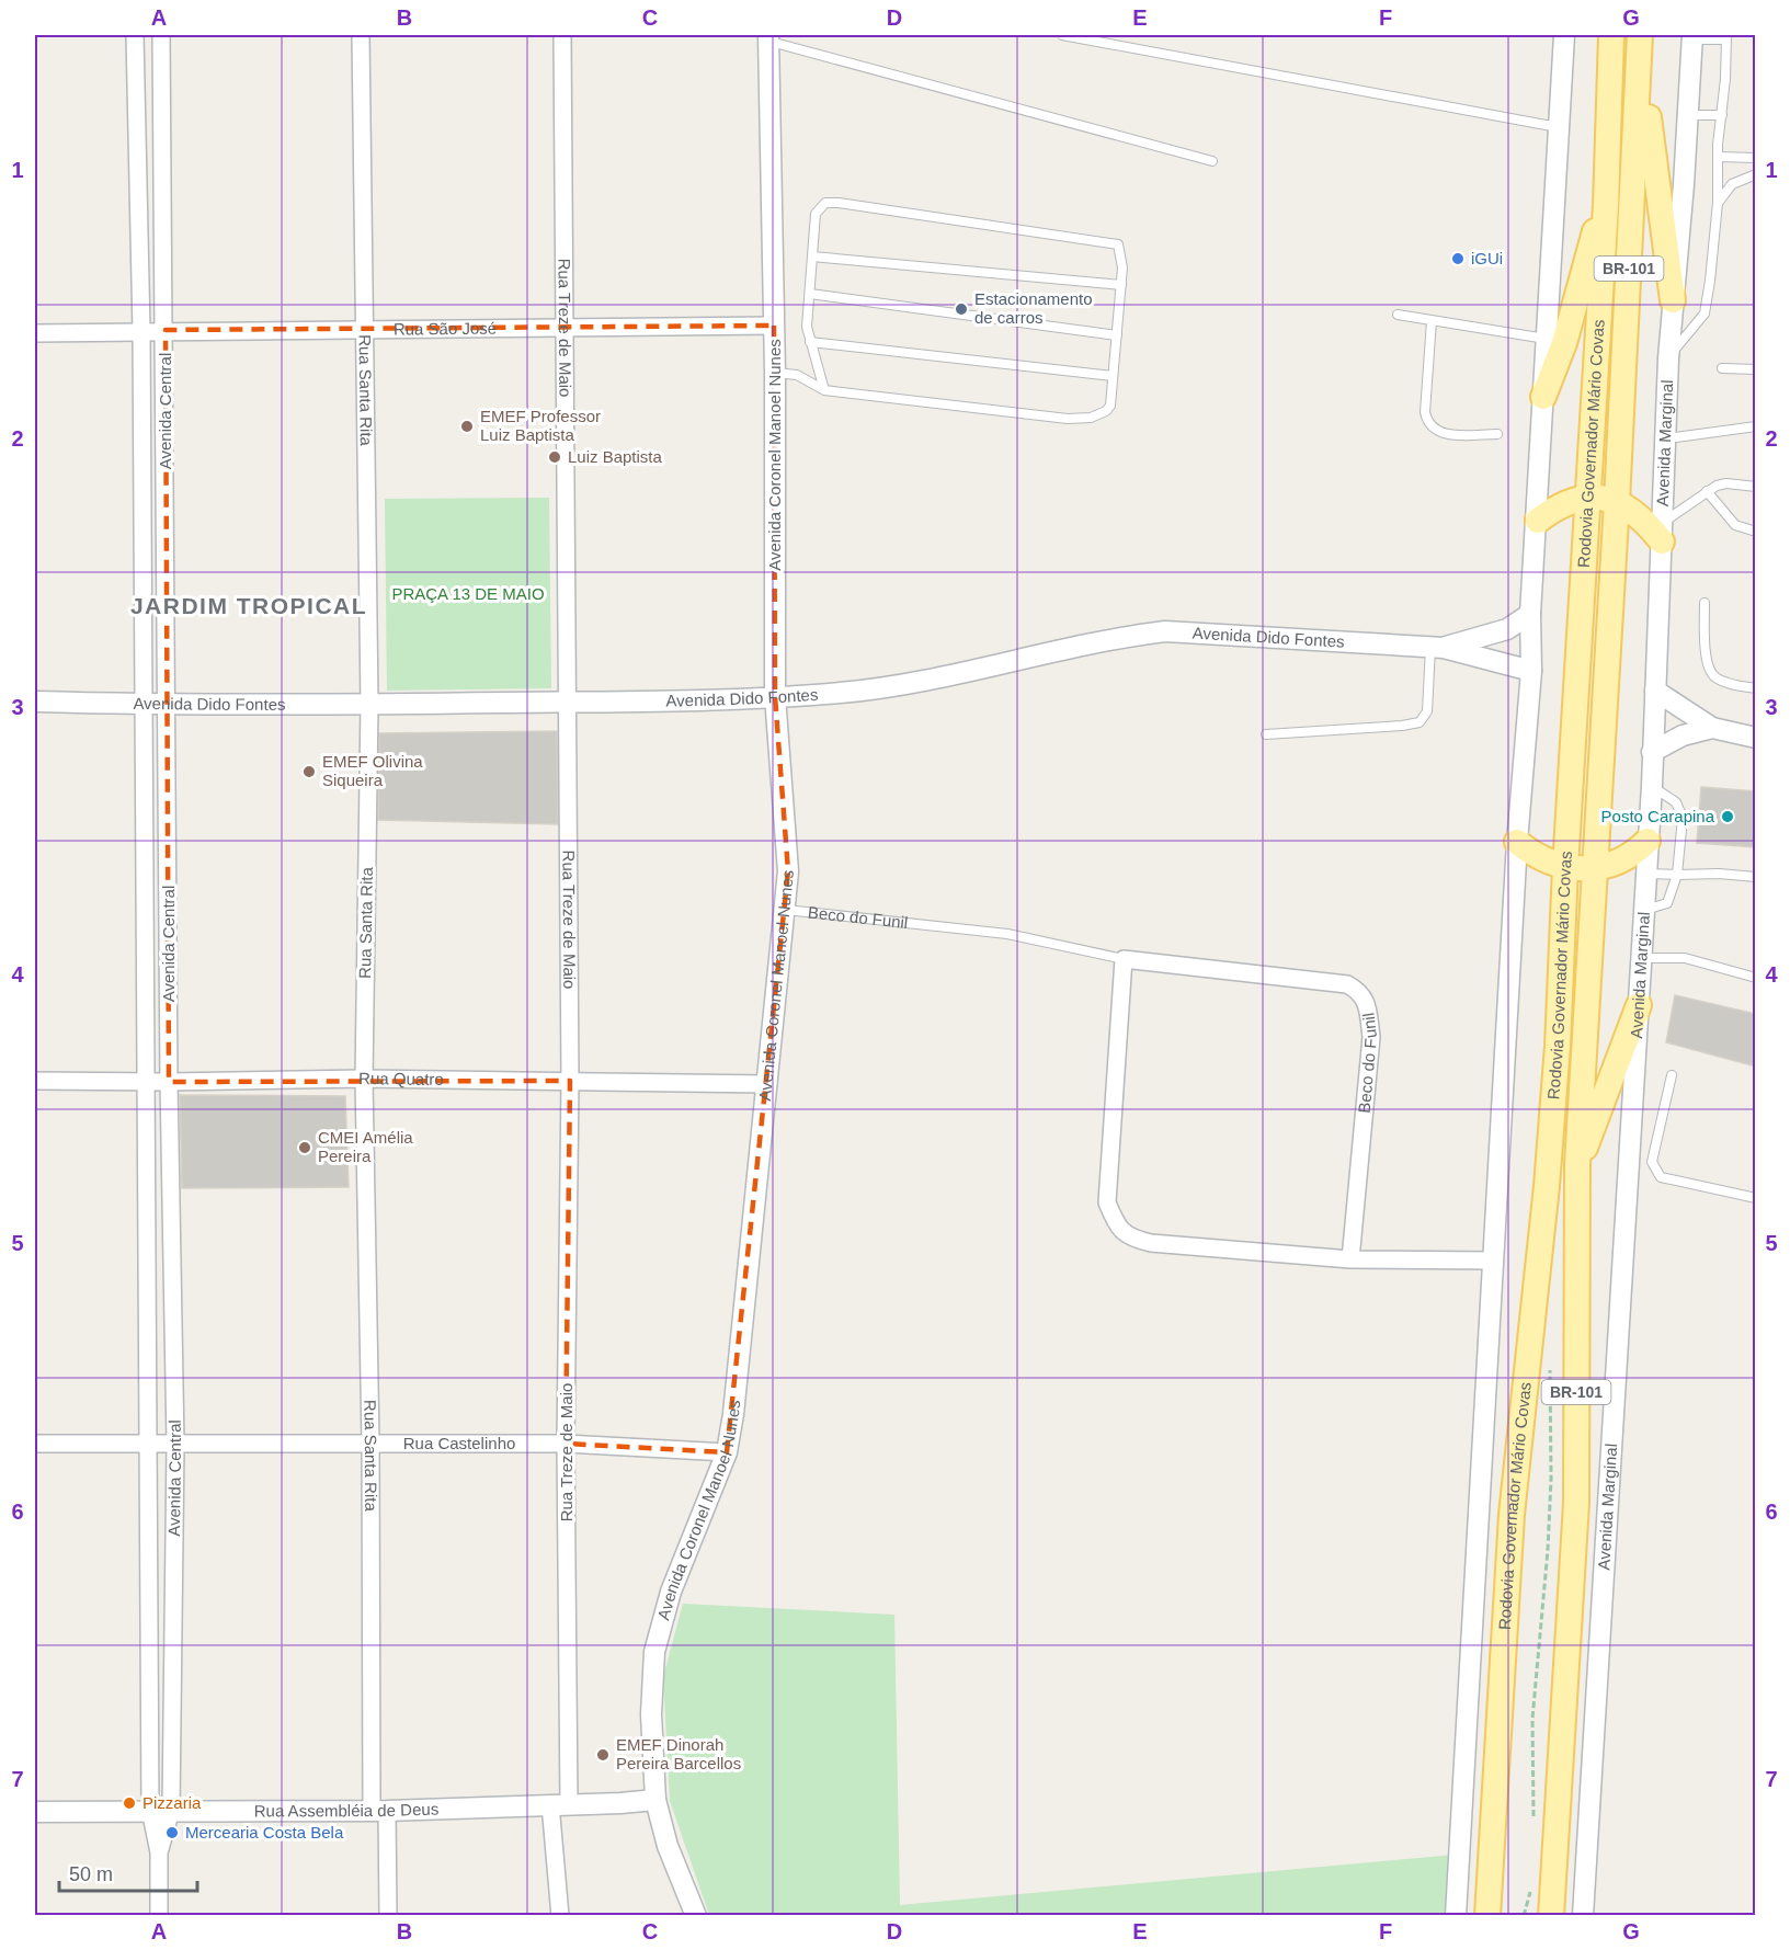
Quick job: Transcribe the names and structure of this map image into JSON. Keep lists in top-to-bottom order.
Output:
{
  "streets": {
    "main road": ["BR-101", "Rodovia Governador Mário Covas"],
    "street": [
      "Rua Treze de Maio",
      "Rua São José",
      "Rua Santa Rita",
      "Avenida Central",
      "Avenida Marginal",
      "Avenida Coronel Manoel Nunes",
      "Avenida Dido Fontes",
      "Beco do Funil",
      "Rua Quatro",
      "Rua Castelinho",
      "Rua Assembléia de Deus"
    ]
  },
  "crossings": [
    ["Rua Treze de Maio", "Rua São José"],
    ["Rua Treze de Maio", "Avenida Dido Fontes"],
    ["Rua Treze de Maio", "Rua Quatro"],
    ["Rua Treze de Maio", "Rua Castelinho"],
    ["Rua Treze de Maio", "Rua Assembléia de Deus"],
    ["Rua São José", "Rua Santa Rita"],
    ["Rua São José", "Avenida Central"],
    ["Rua São José", "Avenida Coronel Manoel Nunes"],
    ["Rua Santa Rita", "Avenida Dido Fontes"],
    ["Rua Santa Rita", "Rua Quatro"],
    ["Rua Santa Rita", "Rua Castelinho"],
    ["Rua Santa Rita", "Rua Assembléia de Deus"],
    ["Avenida Central", "Avenida Dido Fontes"],
    ["Avenida Central", "Rua Quatro"],
    ["Avenida Central", "Rua Castelinho"],
    ["Avenida Central", "Rua Assembléia de Deus"],
    ["Avenida Coronel Manoel Nunes", "Avenida Dido Fontes"],
    ["Avenida Coronel Manoel Nunes", "Beco do Funil"],
    ["Avenida Coronel Manoel Nunes", "Rua Quatro"],
    ["Avenida Coronel Manoel Nunes", "Rua Castelinho"],
    ["Avenida Coronel Manoel Nunes", "Rua Assembléia de Deus"]
  ],
  "districts": ["JARDIM TROPICAL"],
  "parks": ["PRAÇA 13 DE MAIO"],
  "places": [
    "iGUi",
    "Estacionamento de carros",
    "EMEF Professor Luiz Baptista",
    "Luiz Baptista",
    "EMEF Olivina Siqueira",
    "Posto Carapina",
    "CMEI Amélia Pereira",
    "EMEF Dinorah Pereira Barcellos",
    "Pizzaria",
    "Mercearia Costa Bela"
  ],
  "scale_bar": "50 m",
  "grid": {
    "columns": [
      "A",
      "B",
      "C",
      "D",
      "E",
      "F",
      "G"
    ],
    "rows": [
      "1",
      "2",
      "3",
      "4",
      "5",
      "6",
      "7"
    ]
  }
}
